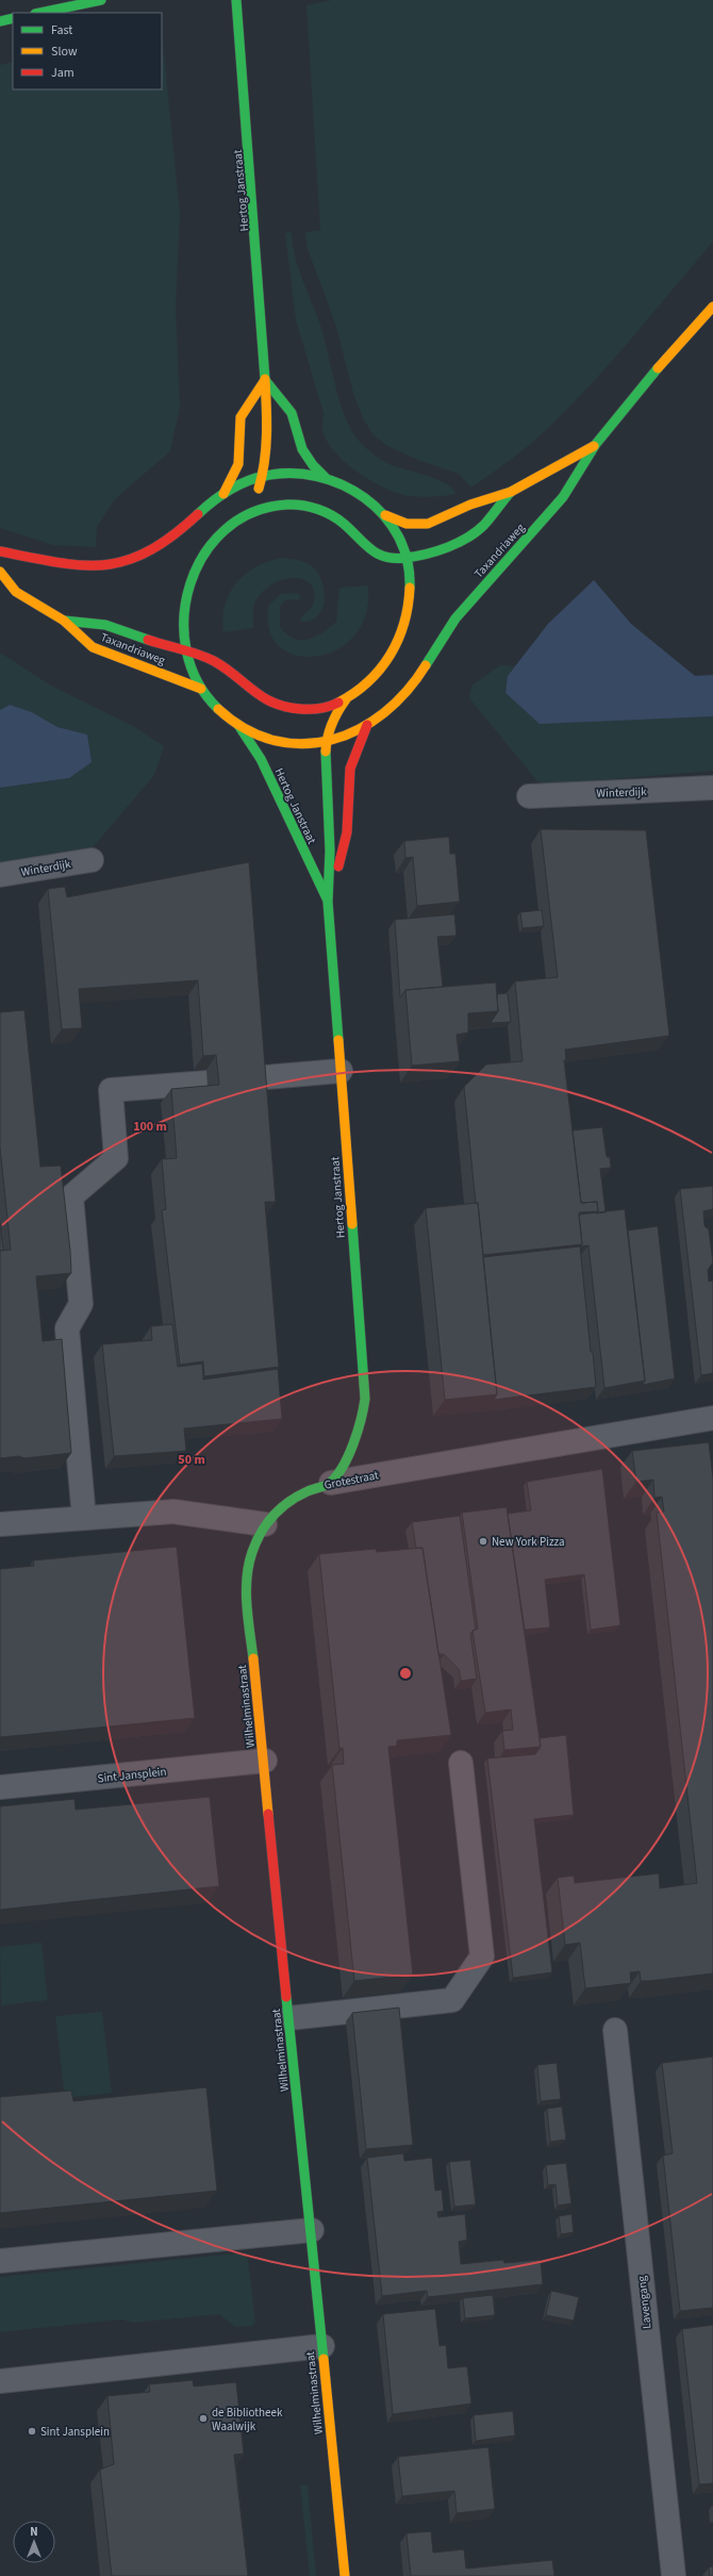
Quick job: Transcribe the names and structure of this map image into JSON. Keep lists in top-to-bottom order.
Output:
{
  "streets": {
    "main road": [
      "Hertog Janstraat",
      "Taxandriaweg",
      "Grotestraat",
      "Wilhelminastraat"
    ],
    "street": ["Winterdijk", "Sint Jansplein", "Lavengang"]
  },
  "crossings": [
    ["Hertog Janstraat", "Taxandriaweg"],
    ["Hertog Janstraat", "Grotestraat"],
    ["Grotestraat", "Wilhelminastraat"],
    ["Wilhelminastraat", "Sint Jansplein"]
  ],
  "places": ["New York Pizza", "de Bibliotheek Waalwijk", "Sint Jansplein"],
  "legend": ["Fast", "Slow", "Jam"],
  "north": "top",
  "rings": ["100 m", "50 m"]
}
